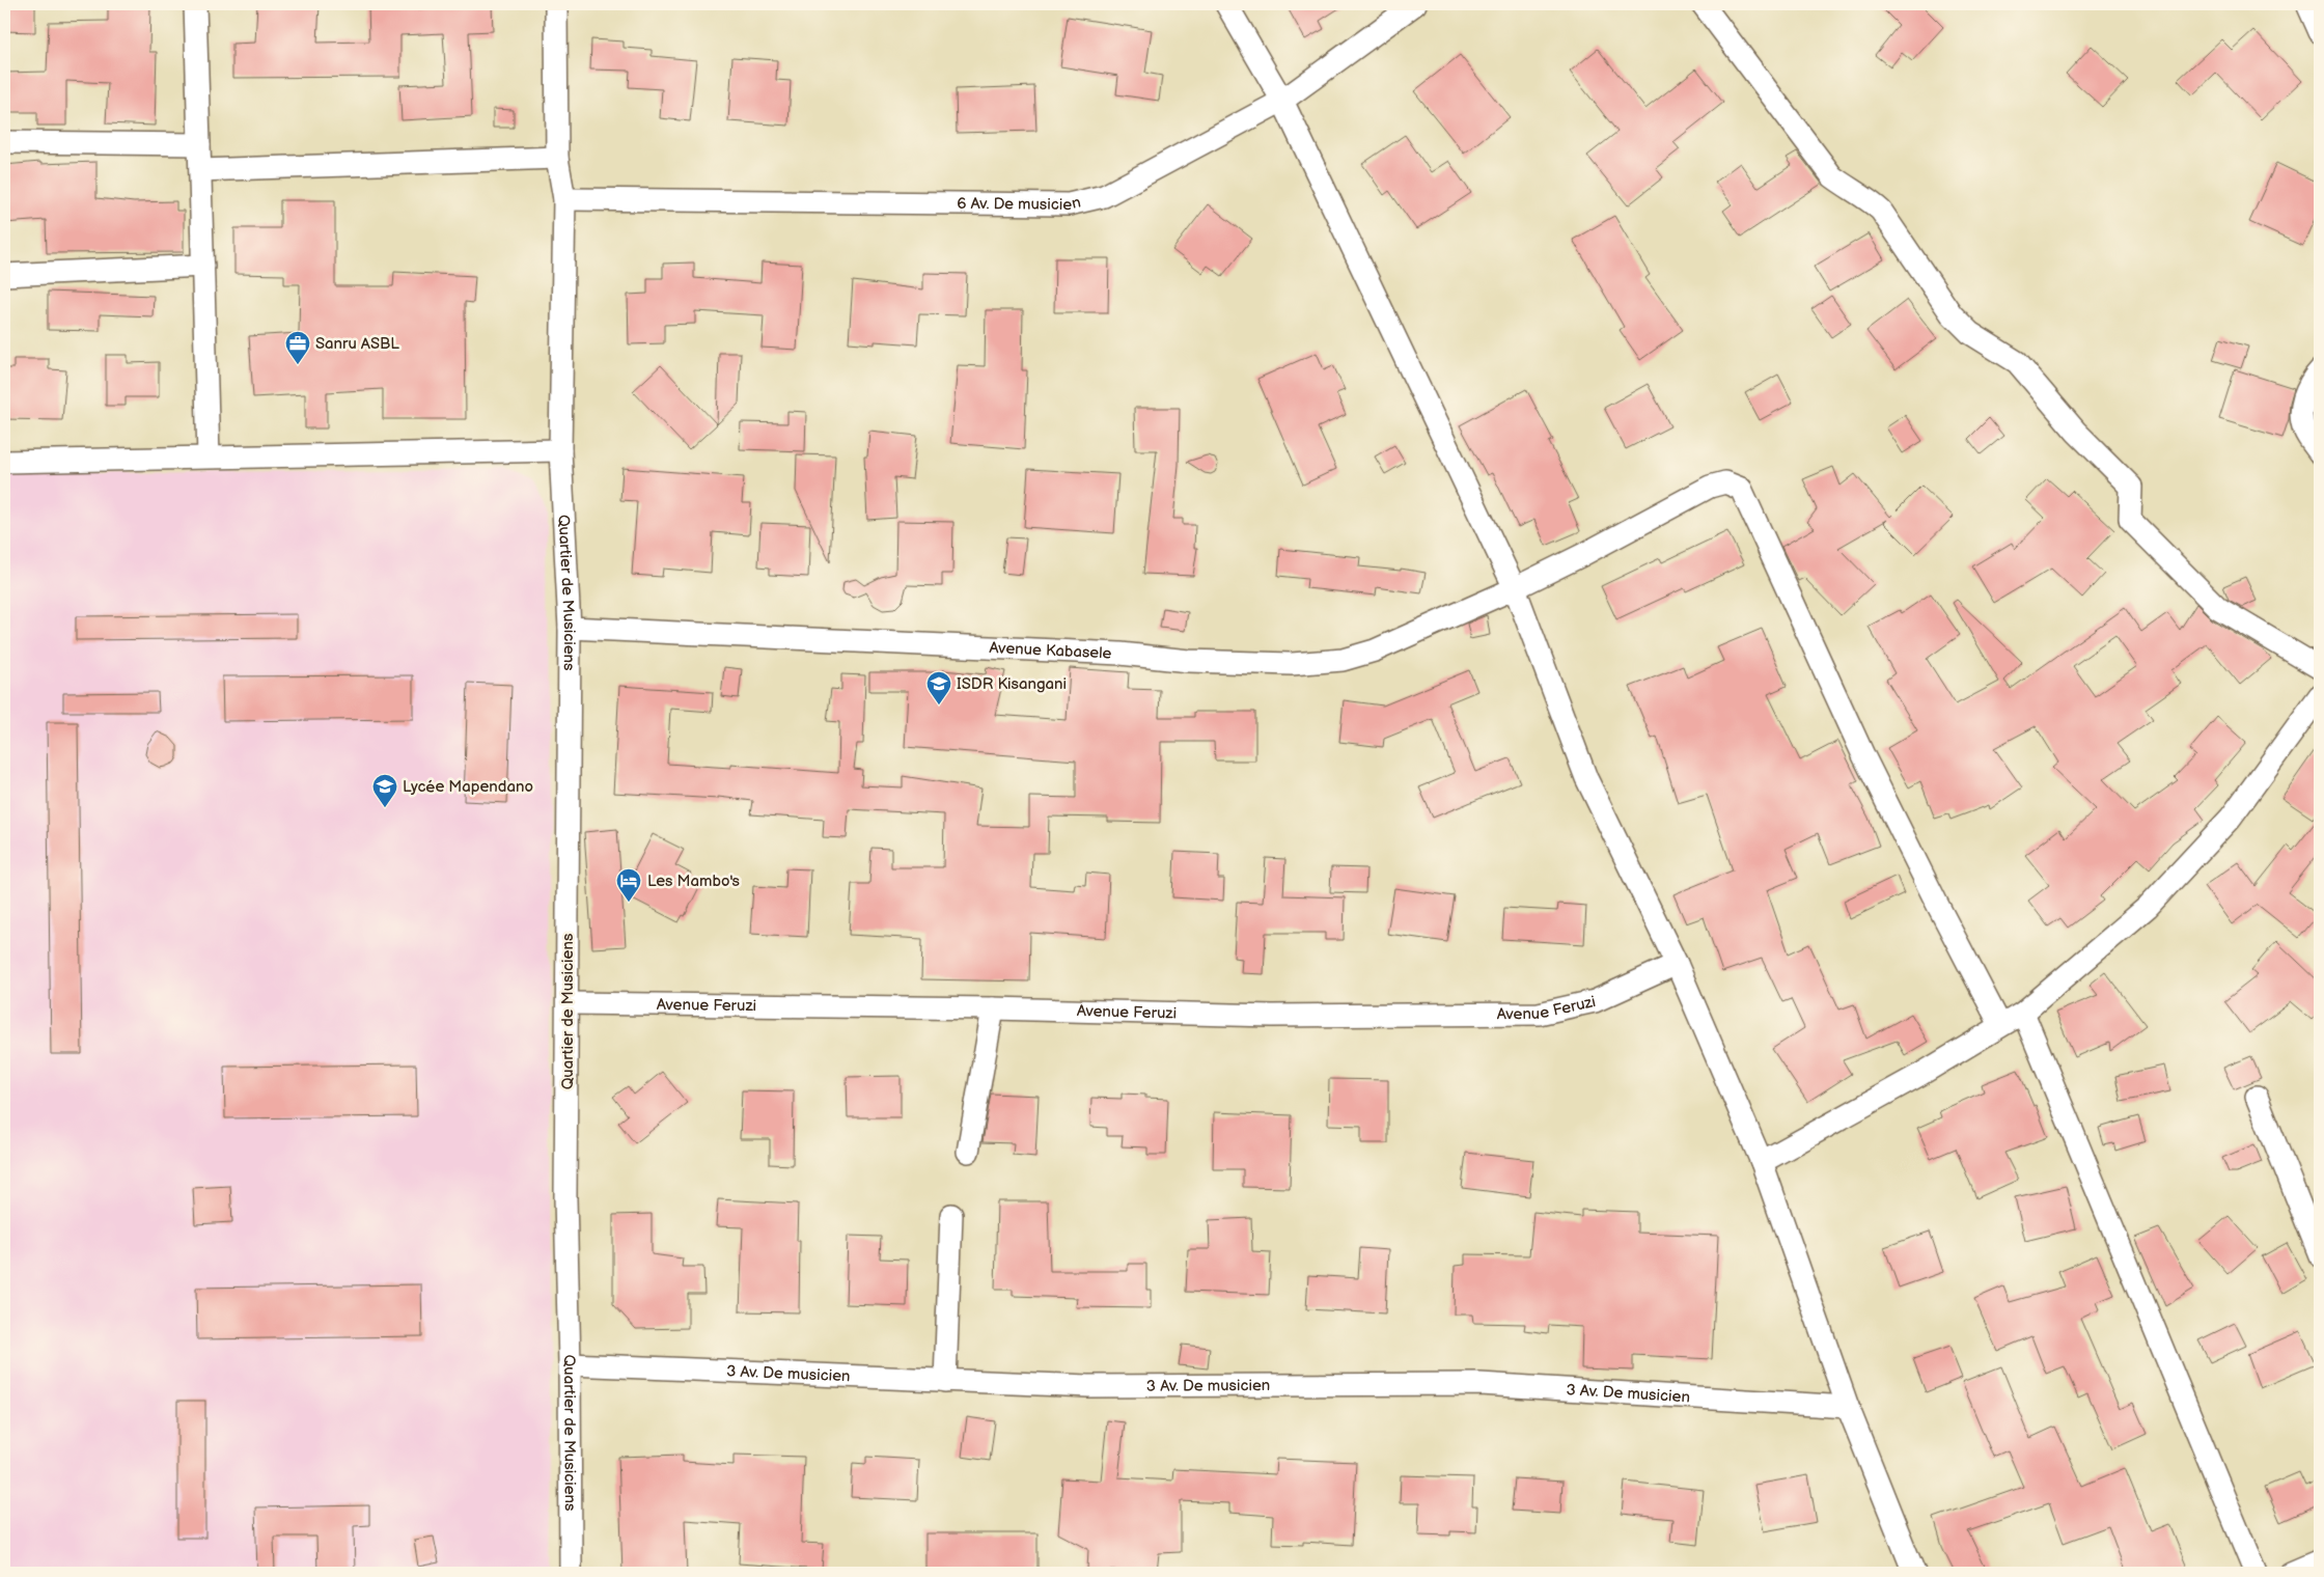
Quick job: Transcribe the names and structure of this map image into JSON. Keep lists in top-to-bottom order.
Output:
{
  "streets": {
    "street": [
      "6 Av. De musicien",
      "Quartier de Musiciens",
      "Avenue Kabasele",
      "Avenue Feruzi",
      "3 Av. De musicien"
    ]
  },
  "crossings": [
    ["6 Av. De musicien", "Quartier de Musiciens"],
    ["Quartier de Musiciens", "Avenue Kabasele"],
    ["Quartier de Musiciens", "Avenue Feruzi"],
    ["Quartier de Musiciens", "3 Av. De musicien"]
  ],
  "places": {
    "office": ["Sanru ASBL"],
    "school or university": ["ISDR Kisangani", "Lycée Mapendano"],
    "hotel": ["Les Mambo's"]
  }
}
